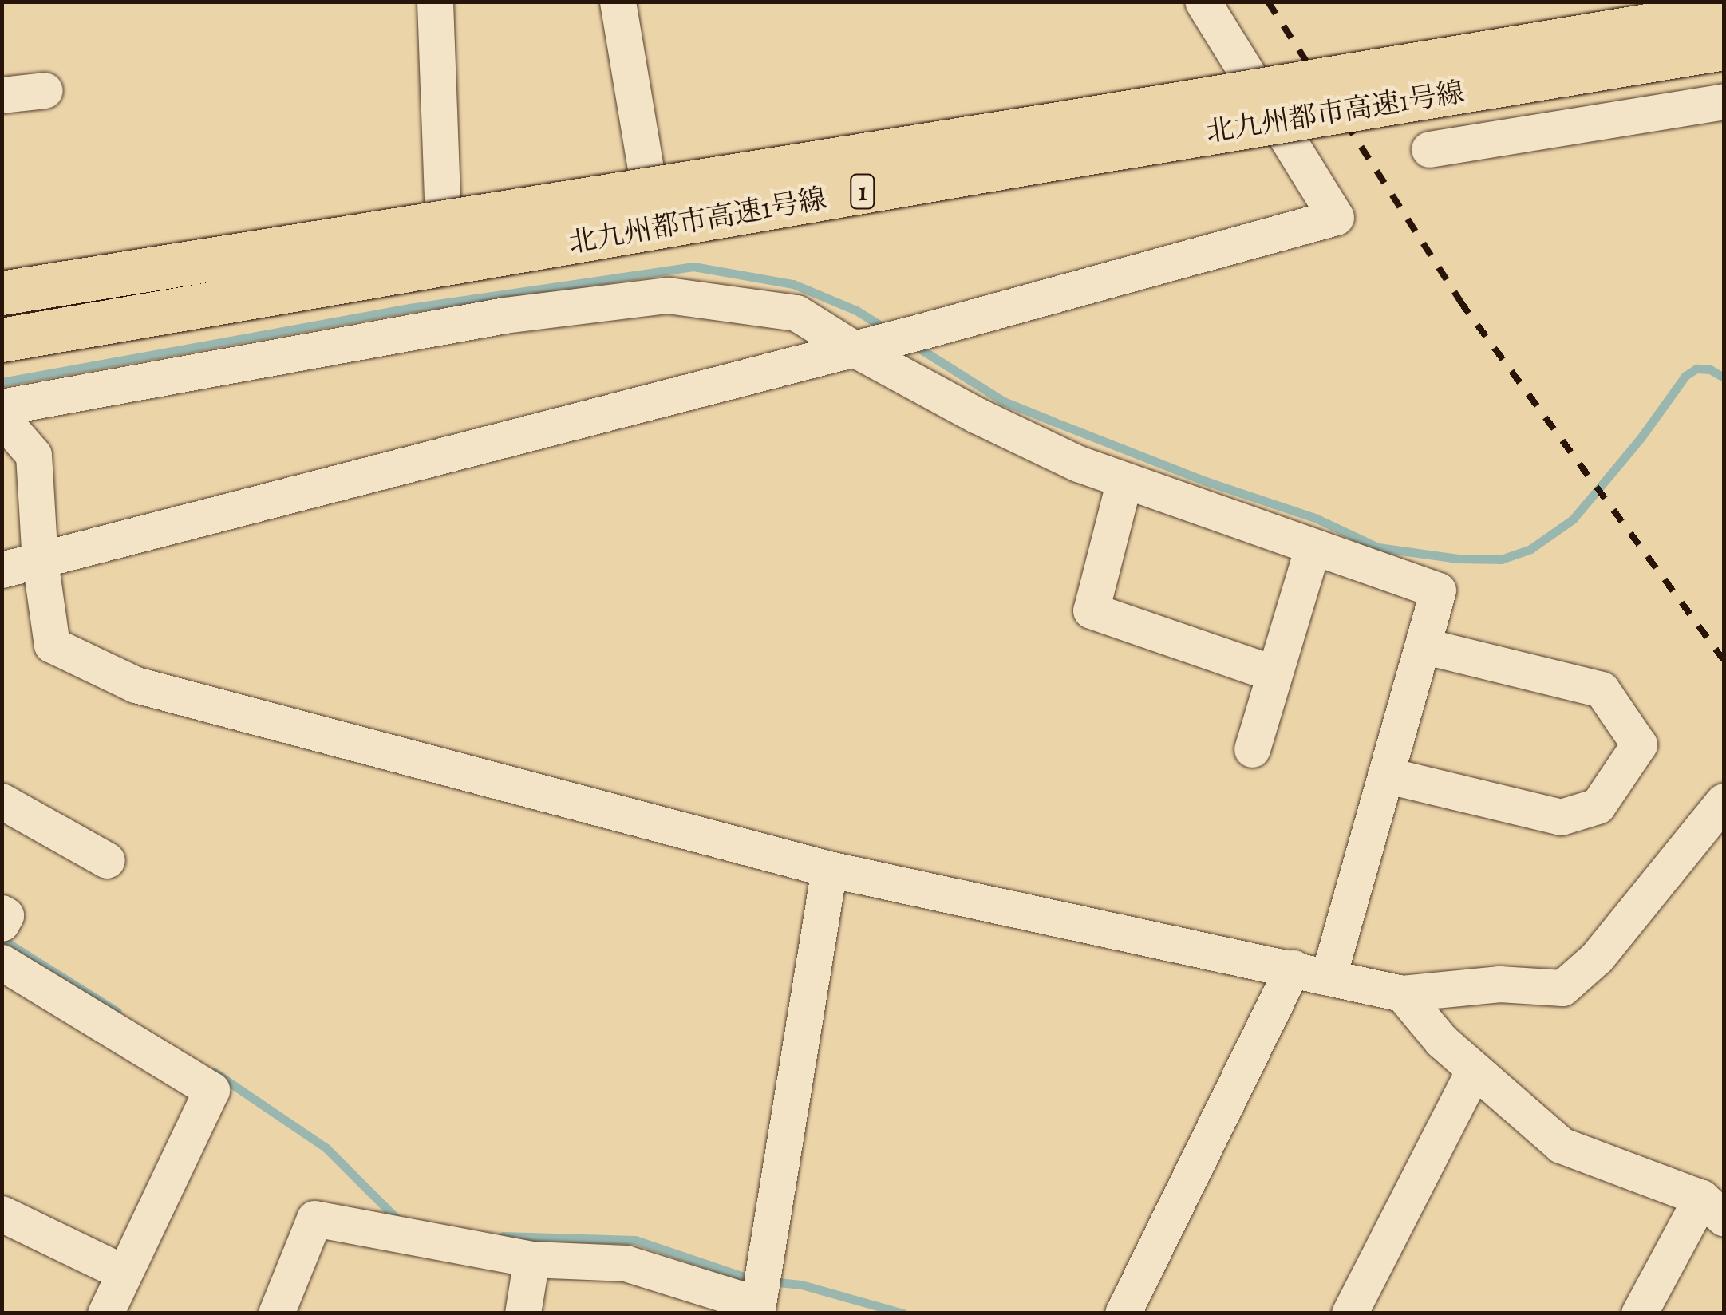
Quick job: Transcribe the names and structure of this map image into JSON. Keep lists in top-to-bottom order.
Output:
{
  "streets": {
    "highway": ["北九州都市高速1号線", "1"]
  }
}
